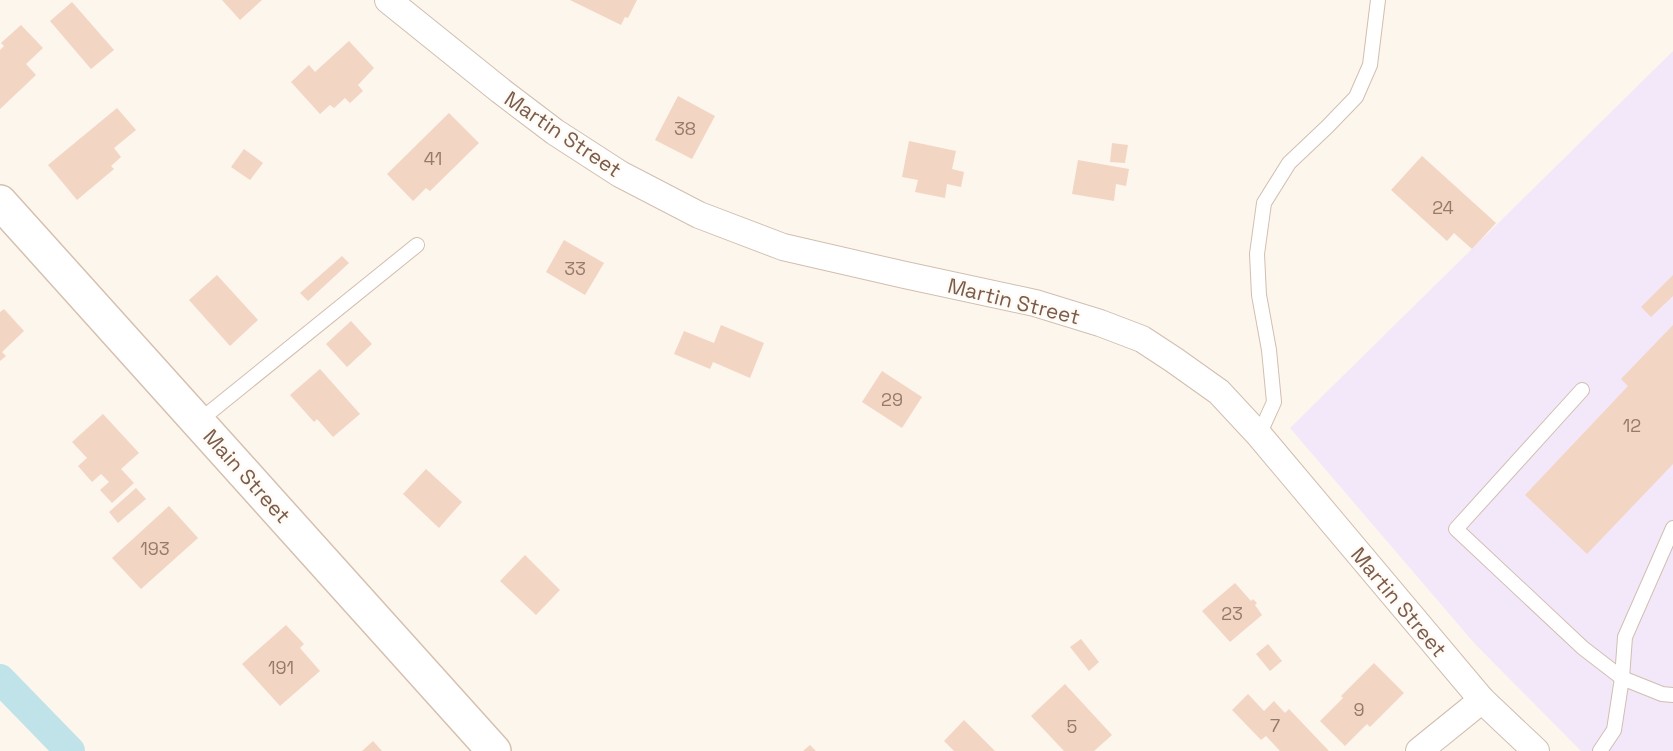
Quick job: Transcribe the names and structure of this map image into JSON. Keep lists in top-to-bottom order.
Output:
{
  "streets": {
    "main road": ["Main Street"],
    "street": ["Martin Street"]
  },
  "house_numbers": [
    "38",
    "41",
    "24",
    "33",
    "29",
    "12",
    "193",
    "23",
    "191",
    "9",
    "7",
    "5"
  ]
}
